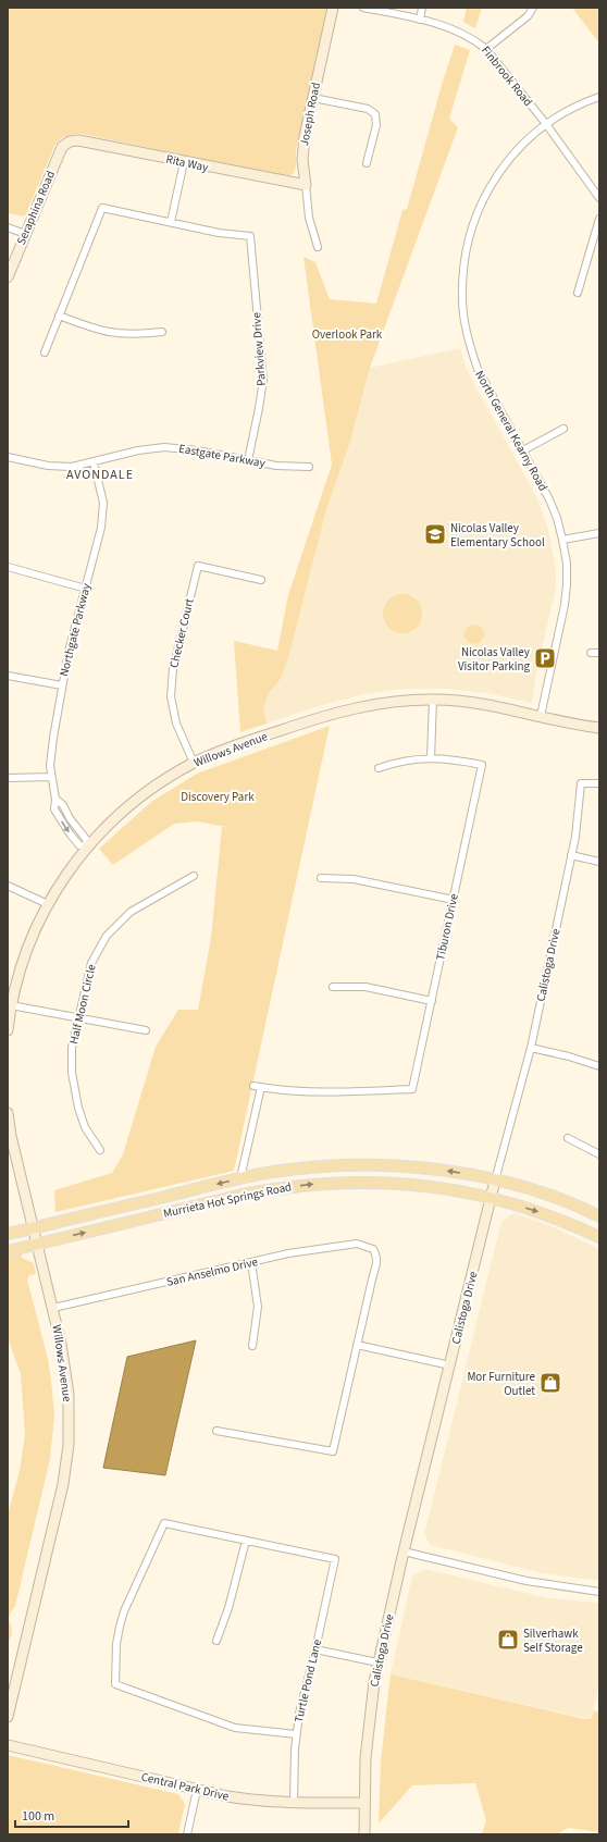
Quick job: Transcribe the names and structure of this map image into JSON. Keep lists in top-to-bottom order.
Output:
{
  "streets": {
    "main road": ["Murrieta Hot Springs Road"],
    "street": [
      "Finbrook Road",
      "Joseph Road",
      "Rita Way",
      "Seraphina Road",
      "Parkview Drive",
      "North General Kearny Road",
      "Eastgate Parkway",
      "Northgate Parkway",
      "Checker Court",
      "Willows Avenue",
      "Tiburon Drive",
      "Calistoga Drive",
      "Half Moon Circle",
      "San Anselmo Drive",
      "Turtle Pond Lane",
      "Central Park Drive"
    ]
  },
  "crossings": [
    ["Finbrook Road", "North General Kearny Road"],
    ["Joseph Road", "Rita Way"],
    ["Rita Way", "Seraphina Road"],
    ["Parkview Drive", "Eastgate Parkway"],
    ["North General Kearny Road", "Willows Avenue"],
    ["Eastgate Parkway", "Northgate Parkway"],
    ["Northgate Parkway", "Willows Avenue"],
    ["Checker Court", "Willows Avenue"],
    ["Willows Avenue", "Murrieta Hot Springs Road"],
    ["Willows Avenue", "San Anselmo Drive"],
    ["Calistoga Drive", "Murrieta Hot Springs Road"],
    ["Calistoga Drive", "Central Park Drive"],
    ["Turtle Pond Lane", "Central Park Drive"]
  ],
  "districts": ["AVONDALE"],
  "parks": ["Overlook Park", "Discovery Park"],
  "places": {
    "school or university": ["Nicolas Valley Elementary School"],
    "parking": ["Nicolas Valley Visitor Parking"],
    "shop": ["Mor Furniture Outlet", "Silverhawk Self Storage"]
  },
  "scale_bar": "100 m"
}
